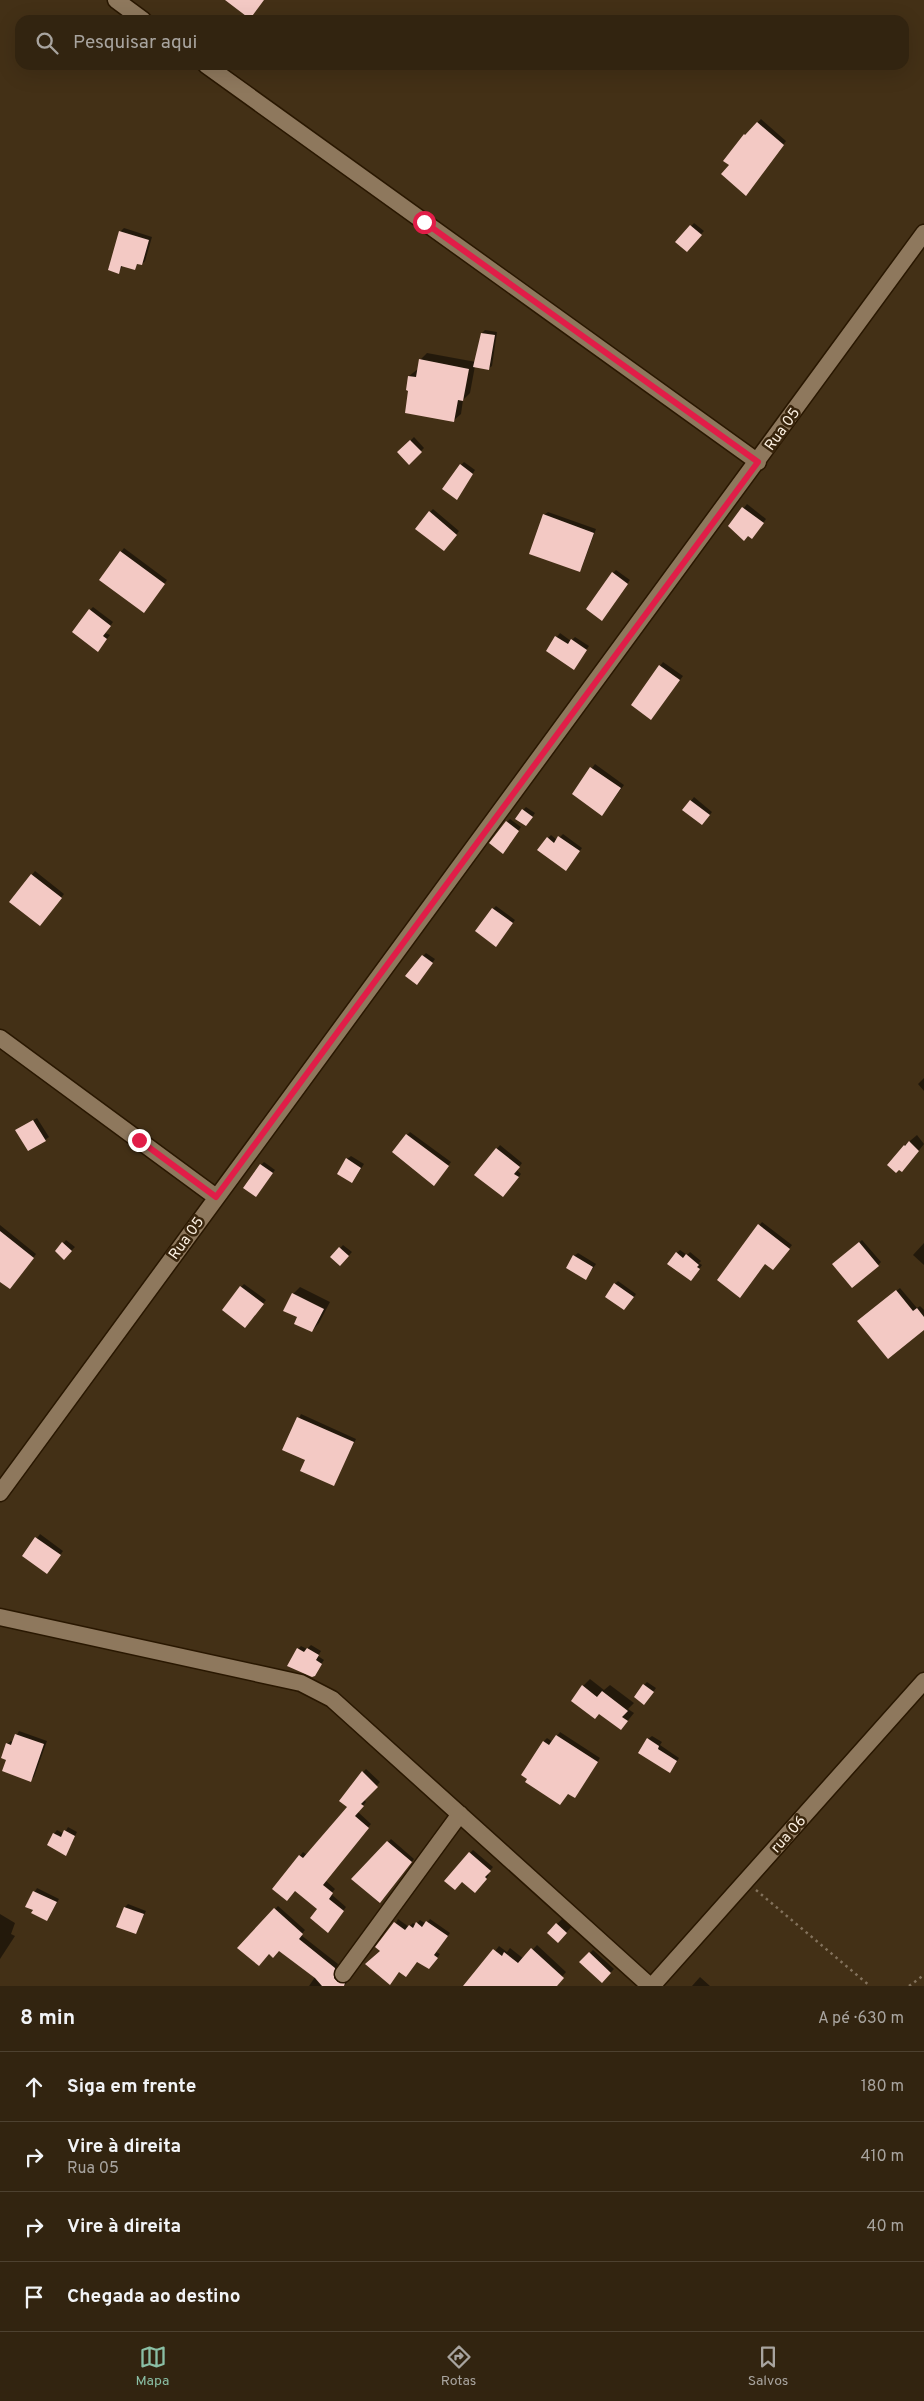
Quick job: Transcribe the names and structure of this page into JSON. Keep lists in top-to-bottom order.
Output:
{
  "streets": {
    "street": ["Rua 05", "rua 06"]
  },
  "page": {
    "search": "Pesquisar aqui",
    "heading": ["8 min", "A pé · 630 m"],
    "list": [
      ["Siga em frente", "180 m"],
      ["Vire à direita", "Rua 05", "410 m"],
      ["Vire à direita", "40 m"],
      "Chegada ao destino"
    ],
    "nav": ["Mapa", "Rotas", "Salvos"]
  }
}
